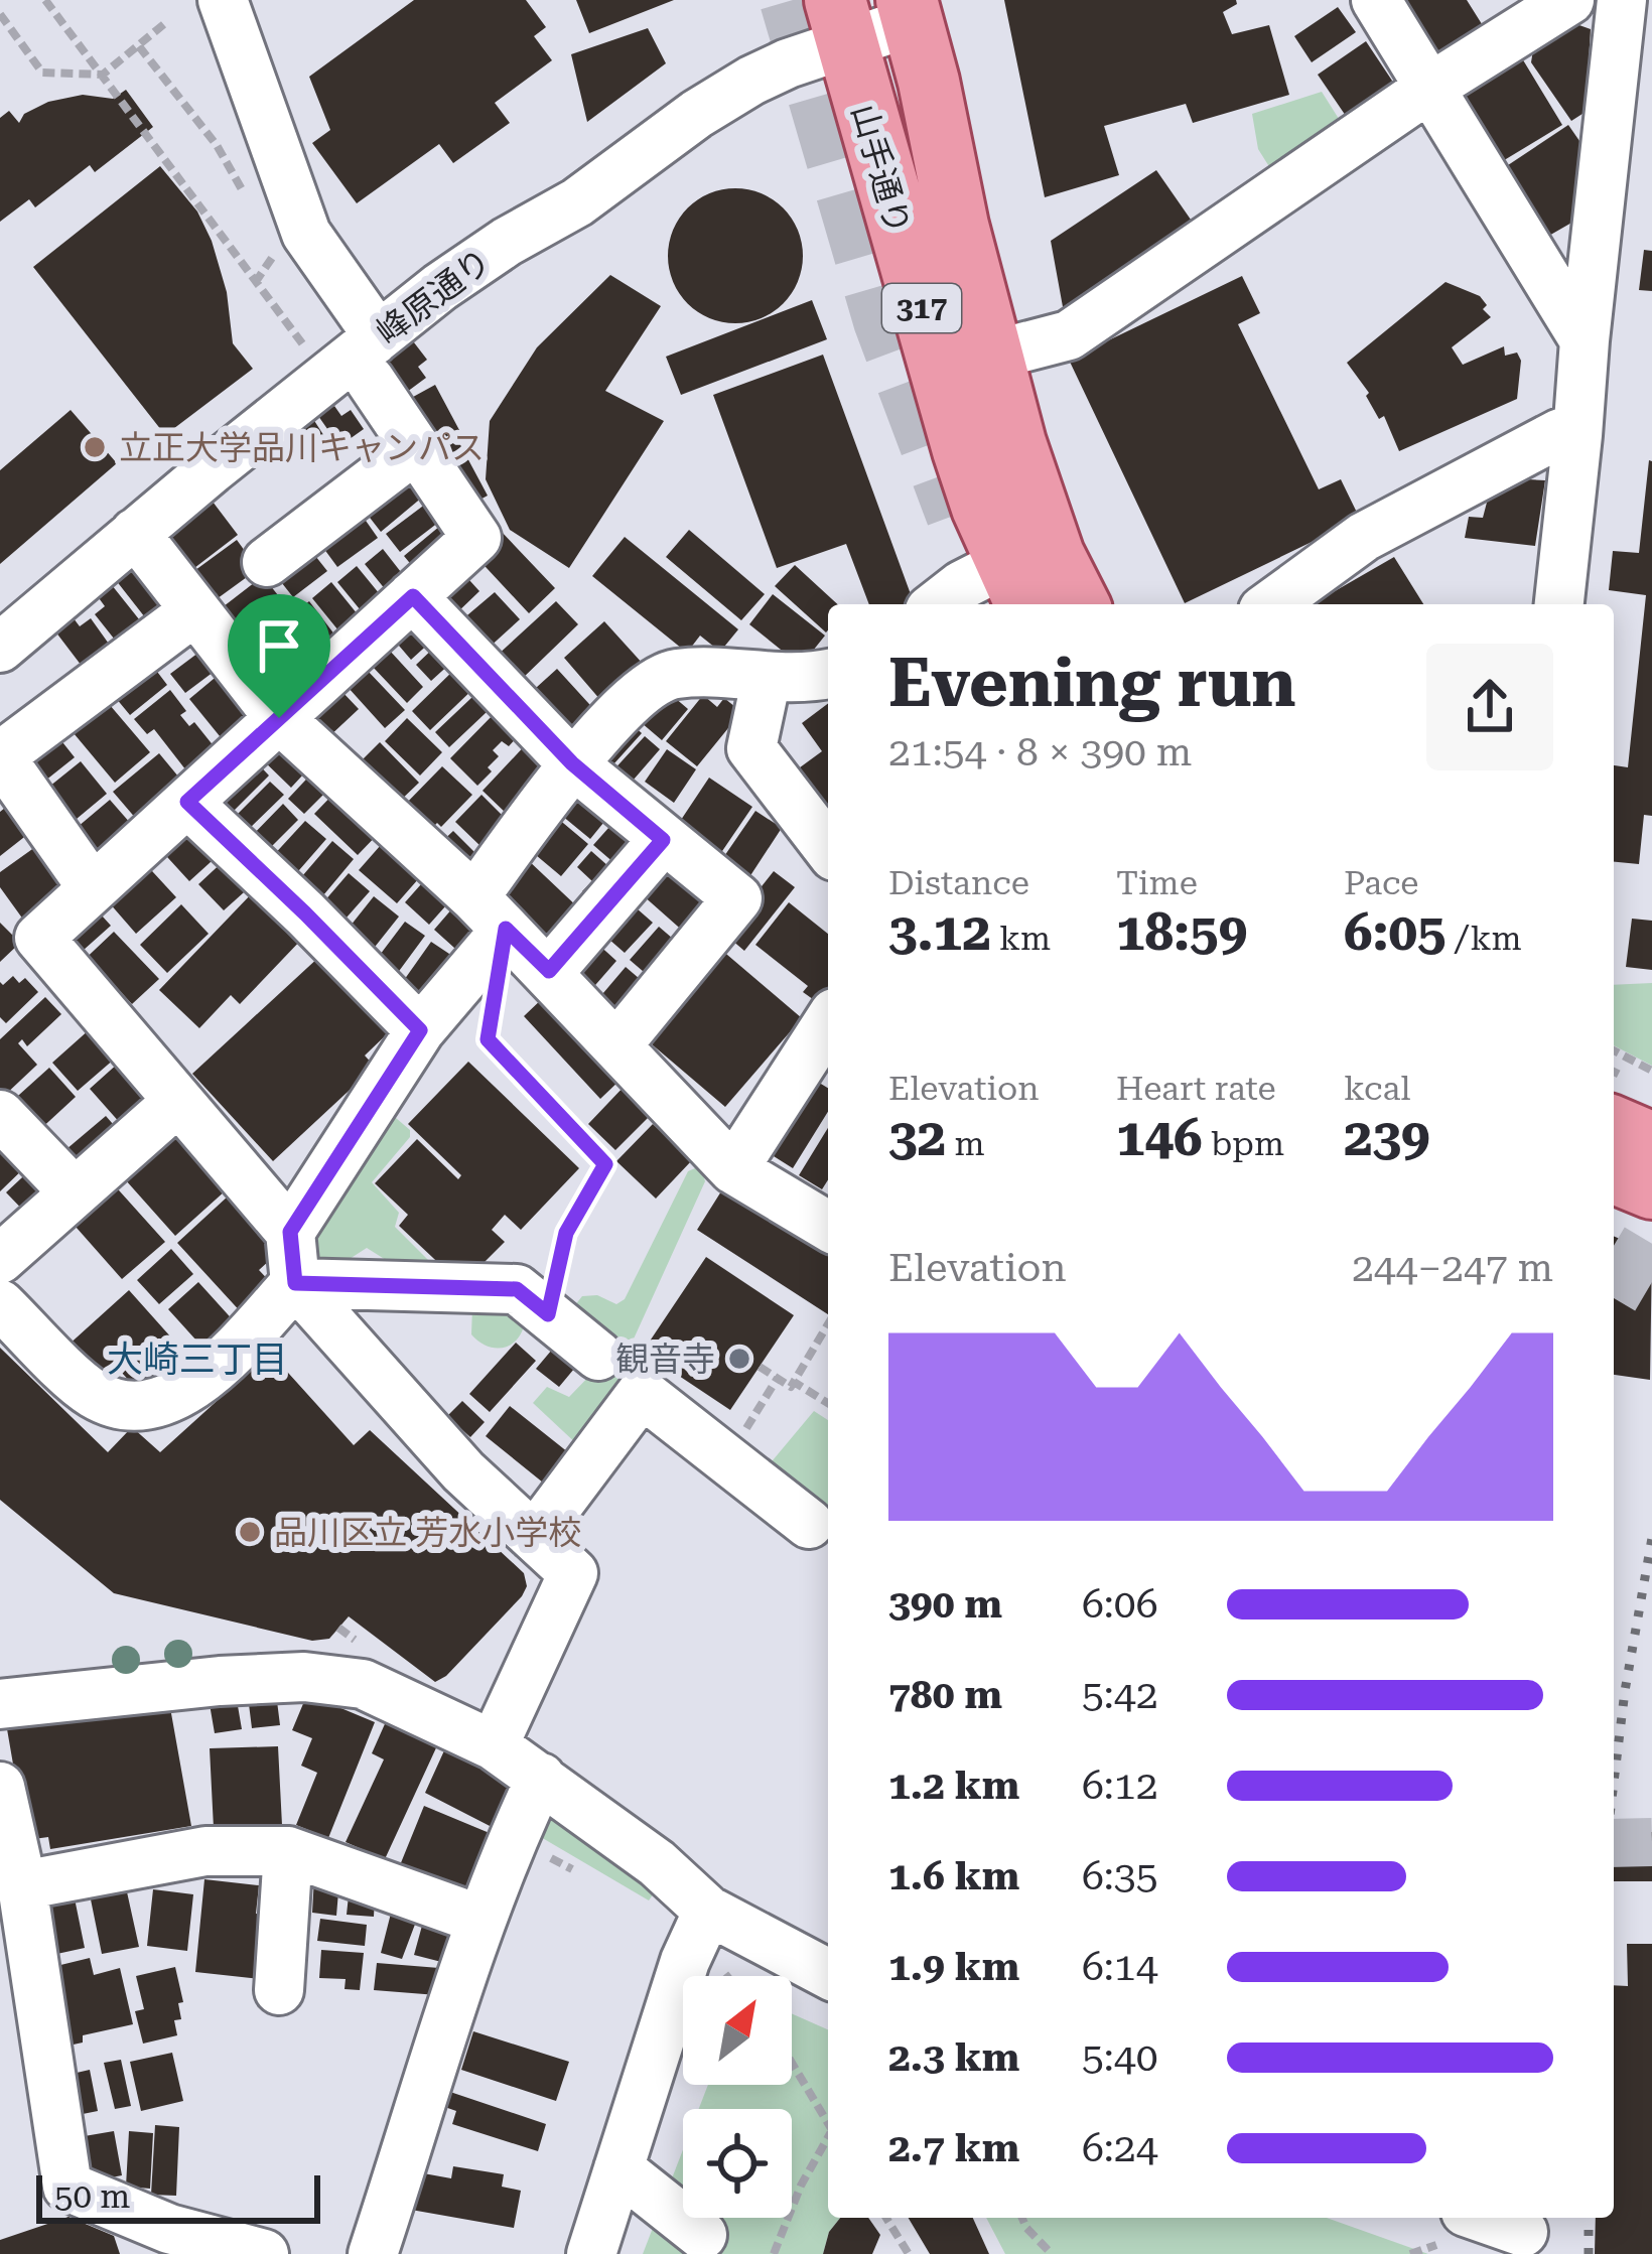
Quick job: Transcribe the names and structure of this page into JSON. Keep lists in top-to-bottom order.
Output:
{
  "streets": {
    "main road": ["山手通り", "317"],
    "street": ["峰原通り"]
  },
  "crossings": [
    ["山手通り", "峰原通り"]
  ],
  "districts": ["大崎三丁目"],
  "places": ["立正大学品川キャンパス", "観音寺", "品川区立 芳水小学校"],
  "scale_bar": "50 m",
  "north": "top right",
  "page": {
    "heading": ["Evening run", "21:54 · 8 × 390 m"],
    "stats": [
      ["Distance", "3.12 km"],
      ["Time", "18:59"],
      ["Pace", "6:05 /km"],
      ["Elevation", "32 m"],
      ["Heart rate", "146 bpm"],
      ["kcal", "239"]
    ],
    "chart": ["Elevation", "244–247 m"],
    "list": [
      {
        "name": "390 m",
        "note": "6:06"
      },
      {
        "name": "780 m",
        "note": "5:42"
      },
      {
        "name": "1.2 km",
        "note": "6:12"
      },
      {
        "name": "1.6 km",
        "note": "6:35"
      },
      {
        "name": "1.9 km",
        "note": "6:14"
      },
      {
        "name": "2.3 km",
        "note": "5:40"
      },
      {
        "name": "2.7 km",
        "note": "6:24"
      }
    ],
    "scale": "50 m"
  }
}
